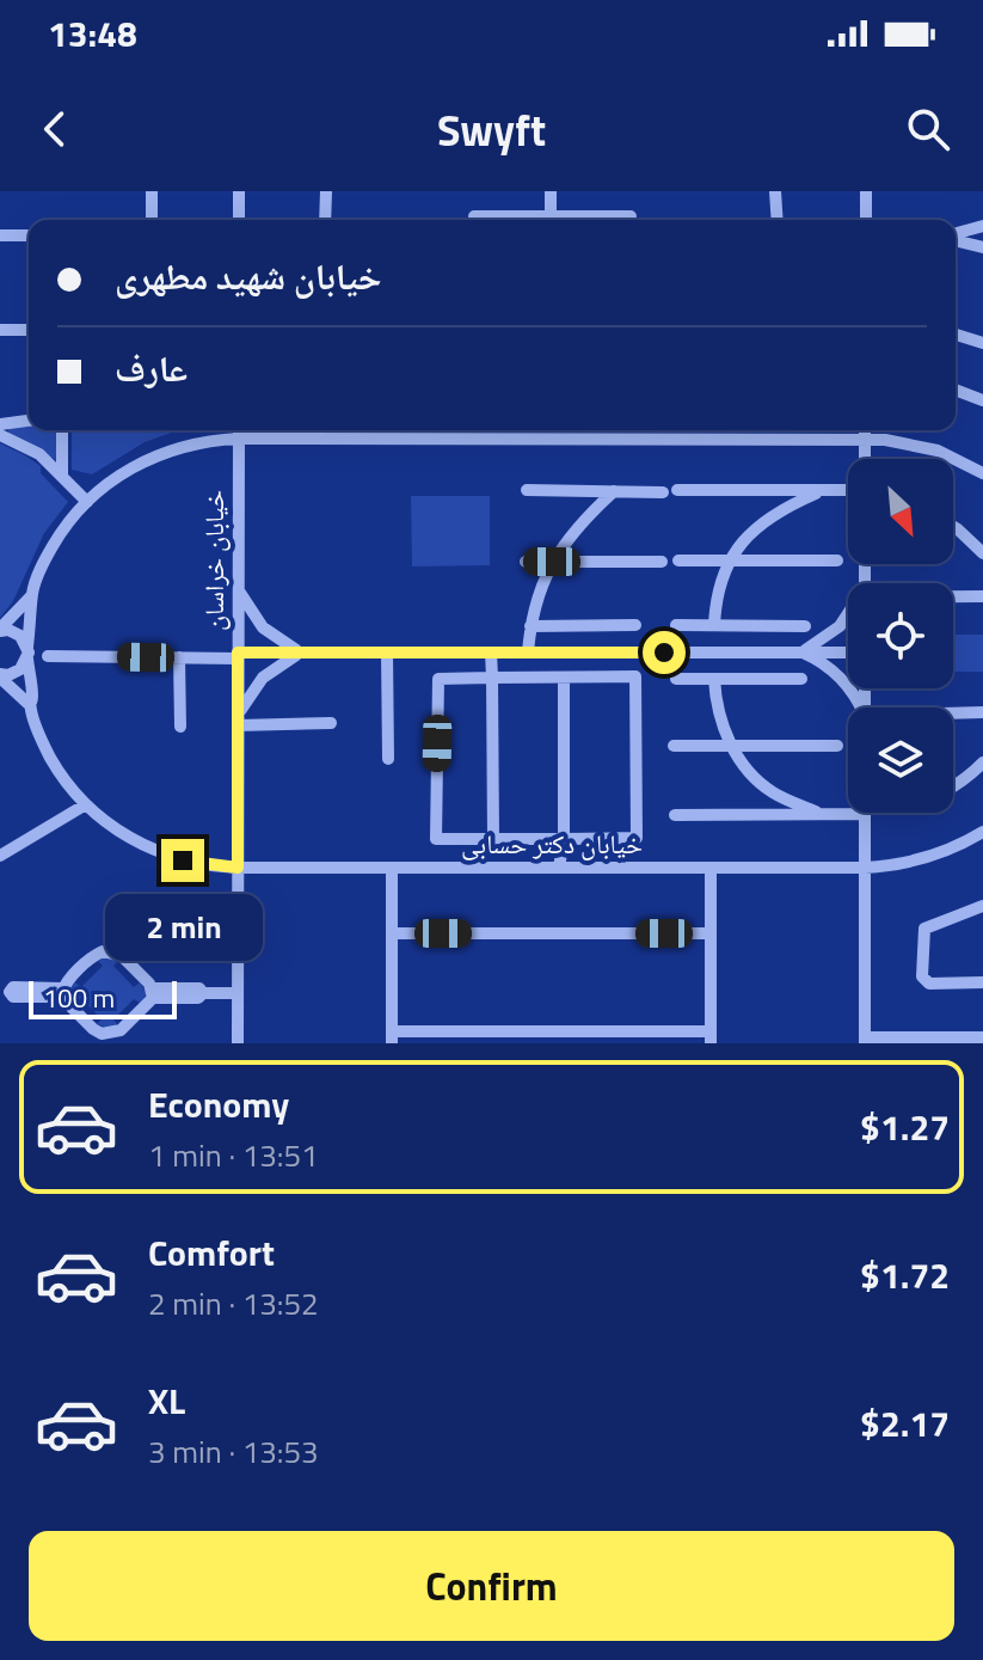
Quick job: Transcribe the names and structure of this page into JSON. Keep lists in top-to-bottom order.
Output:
{
  "streets": {
    "street": ["خیابان خراسان", "خیابان دکتر حسابی"]
  },
  "crossings": [
    ["خیابان خراسان", "خیابان دکتر حسابی"]
  ],
  "scale_bar": "100 m",
  "north": "bottom right",
  "page": {
    "status": "13:48",
    "header": "Swyft",
    "banner": ["خیابان شهید مطهری", "عارف"],
    "bubble": "2 min",
    "scale": "100 m",
    "list": [
      {
        "name": "Economy",
        "note": "1 min · 13:51",
        "value": "$1.27"
      },
      {
        "name": "Comfort",
        "note": "2 min · 13:52",
        "value": "$1.72"
      },
      {
        "name": "XL",
        "note": "3 min · 13:53",
        "value": "$2.17"
      }
    ],
    "buttons": "Confirm"
  }
}
